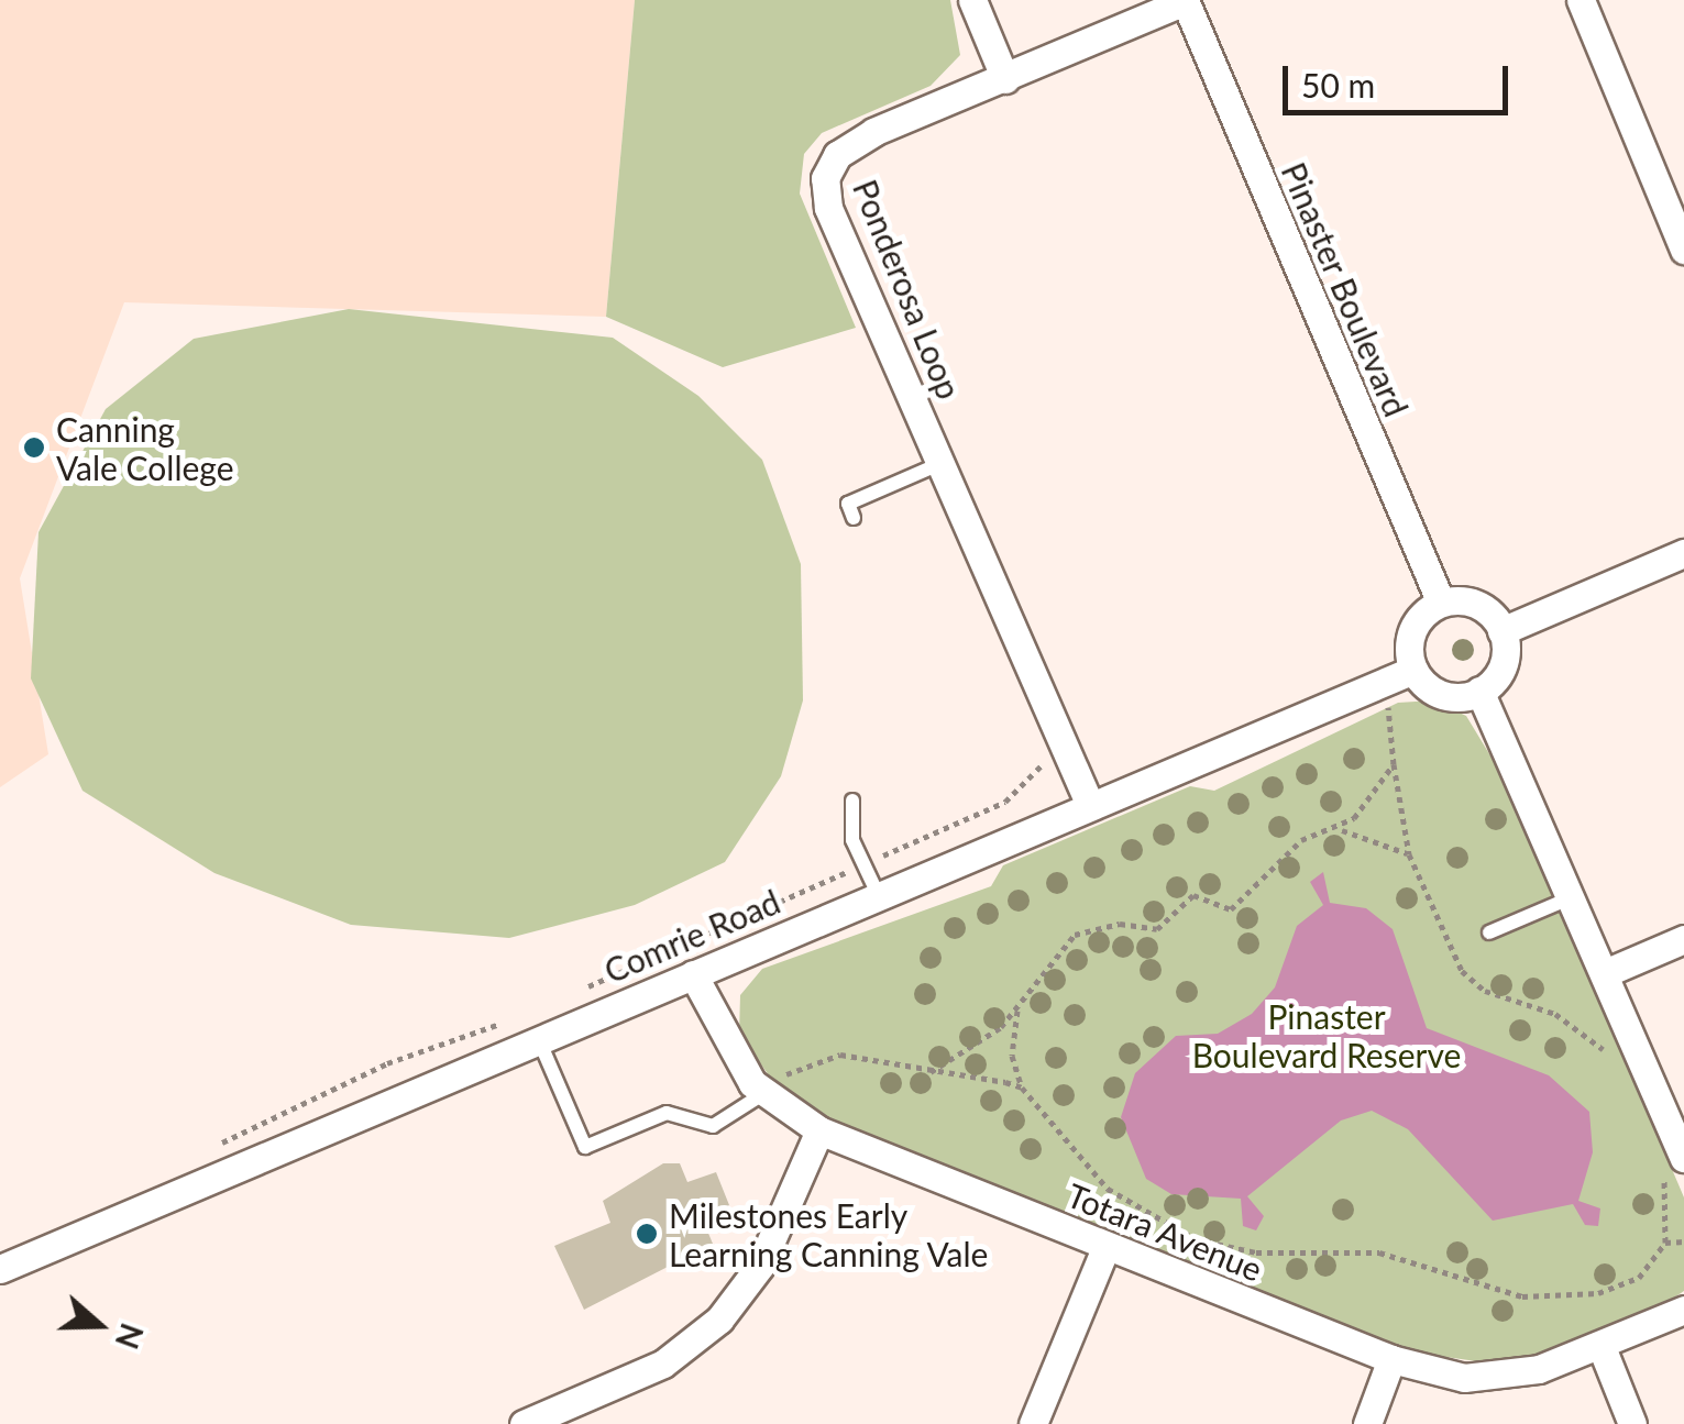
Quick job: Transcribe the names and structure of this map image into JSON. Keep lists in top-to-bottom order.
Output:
{
  "streets": {
    "street": [
      "Ponderosa Loop",
      "Pinaster Boulevard",
      "Comrie Road",
      "Totara Avenue"
    ]
  },
  "crossings": [
    ["Ponderosa Loop", "Pinaster Boulevard"],
    ["Ponderosa Loop", "Comrie Road"],
    ["Pinaster Boulevard", "Comrie Road"],
    ["Comrie Road", "Totara Avenue"]
  ],
  "parks": ["Pinaster Boulevard Reserve"],
  "places": ["Canning Vale College", "Milestones Early Learning Canning Vale"],
  "scale_bar": "50 m",
  "north": "right"
}
